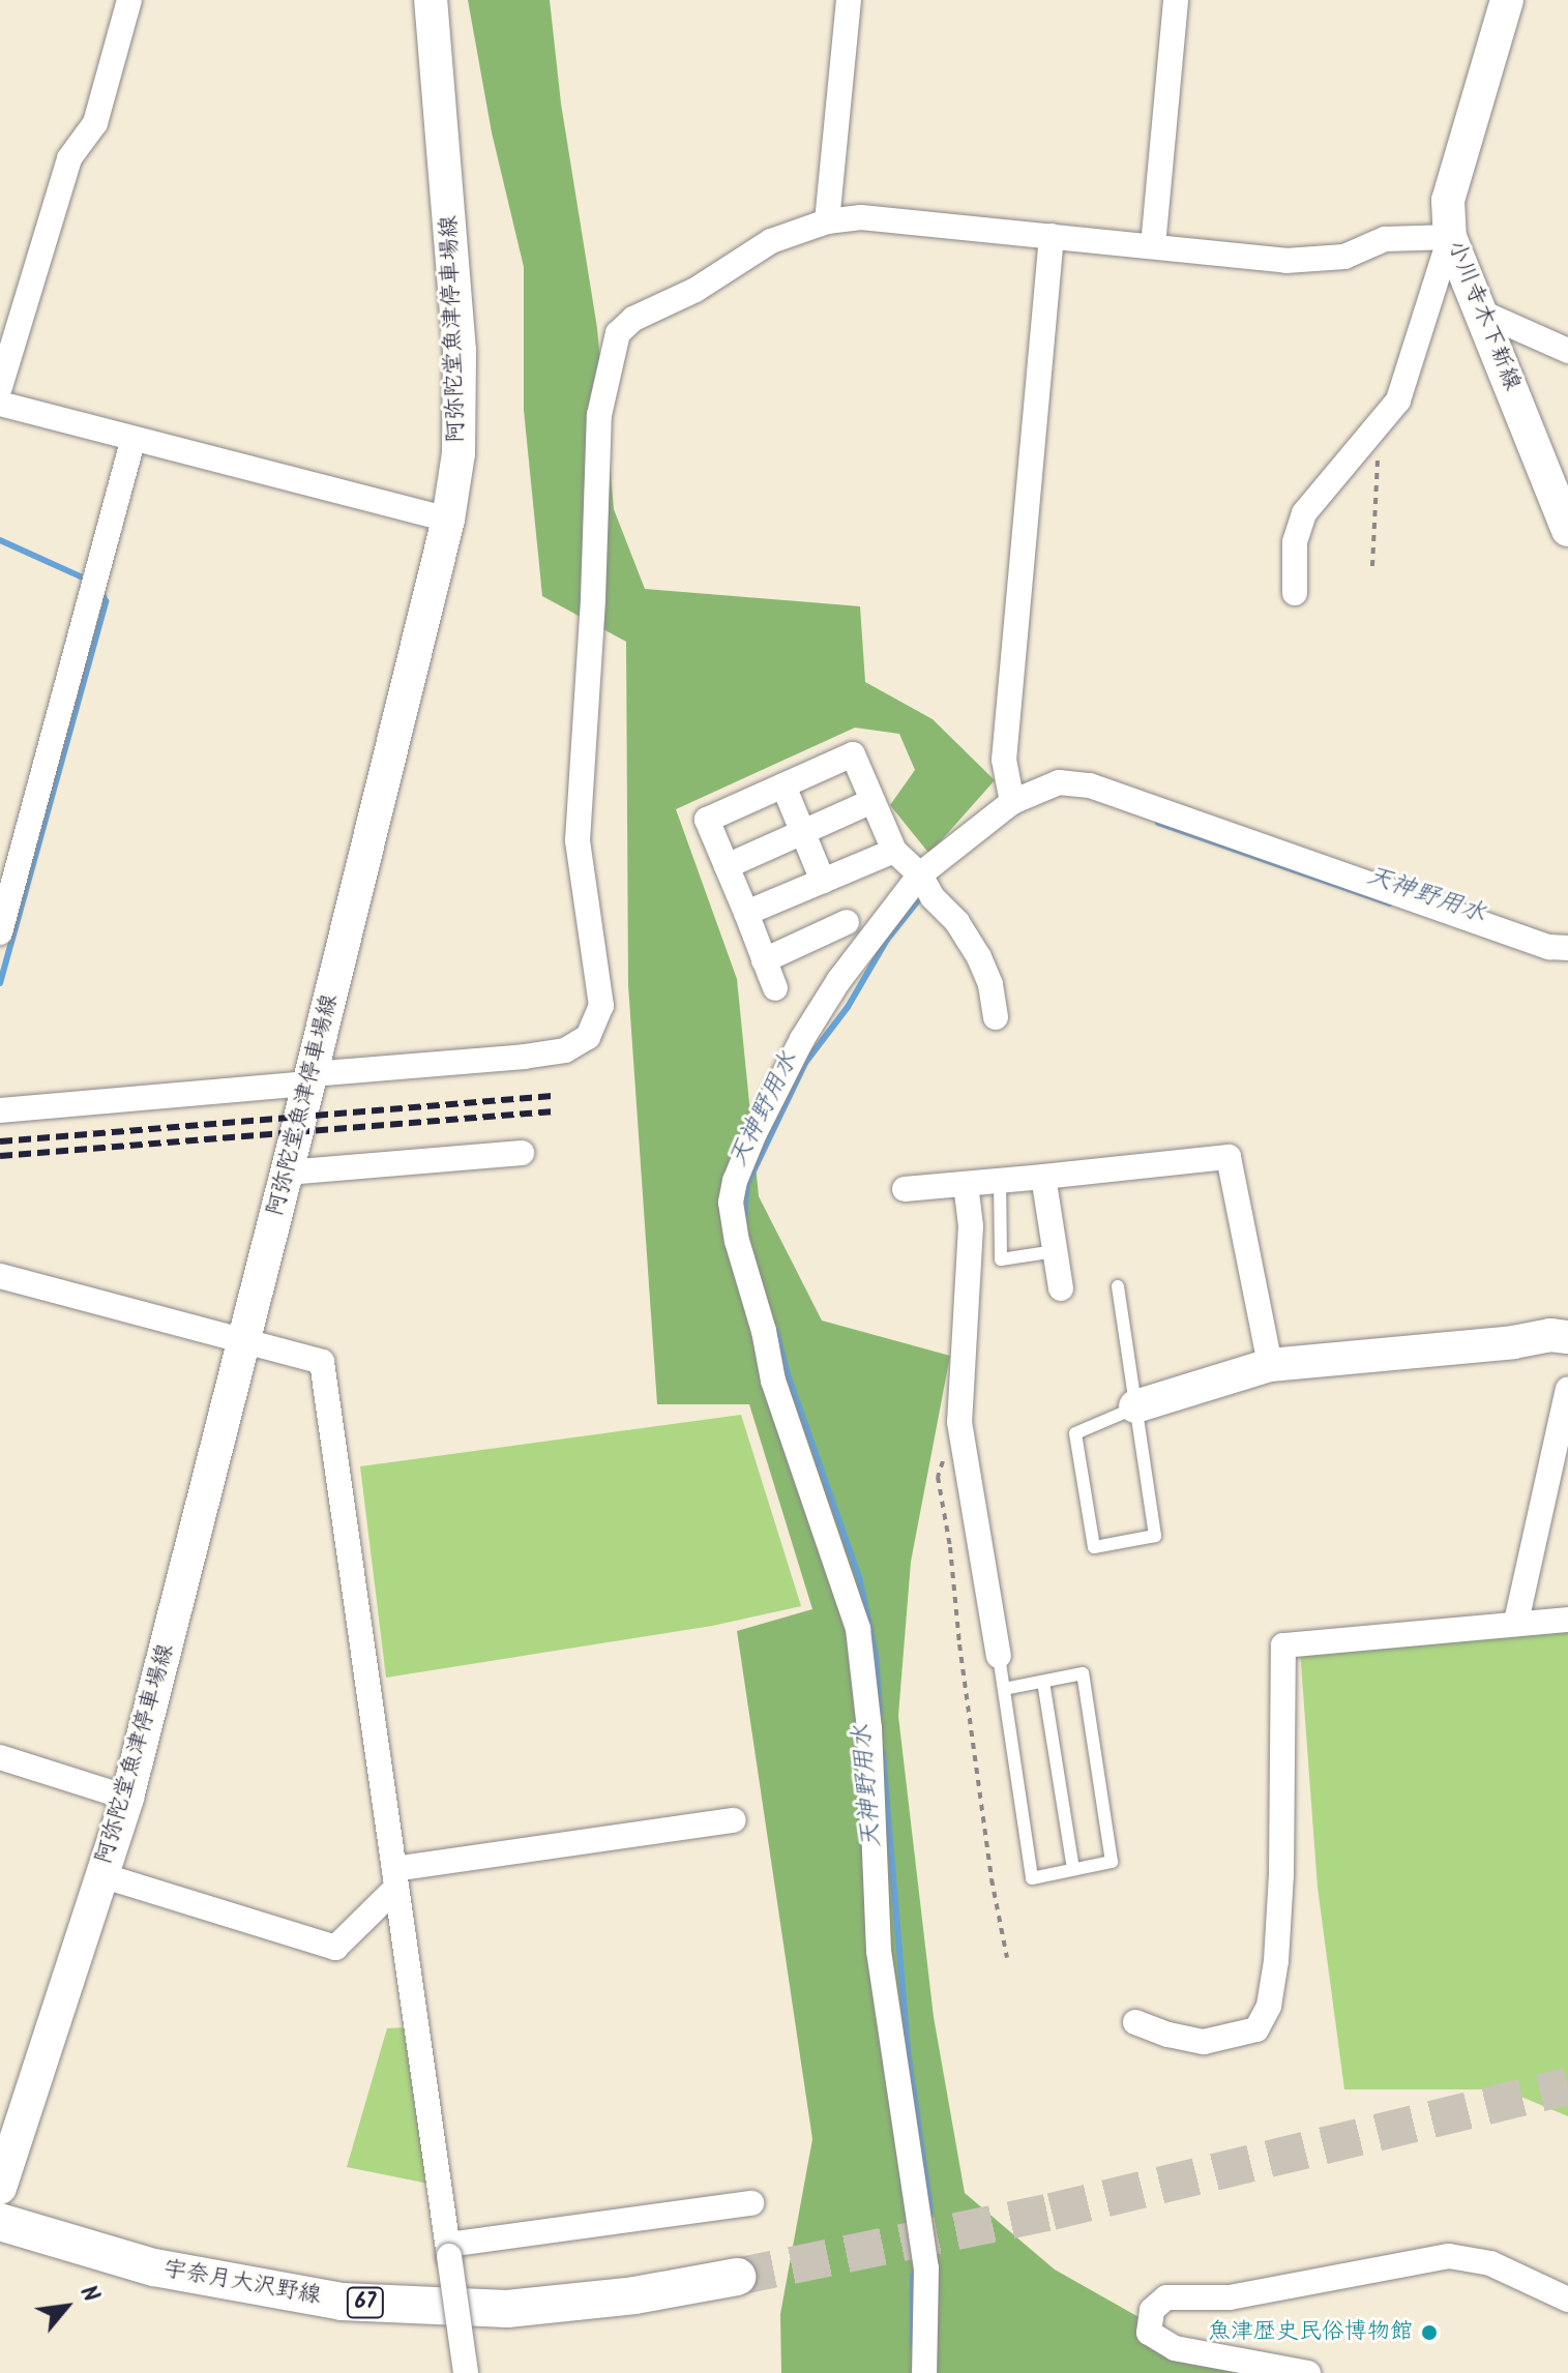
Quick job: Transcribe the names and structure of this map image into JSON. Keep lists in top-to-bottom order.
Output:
{
  "streets": {
    "main road": [
      "小川寺木下新線",
      "阿弥陀堂魚津停車場線",
      "宇奈月大沢野線",
      "67"
    ]
  },
  "water": ["天神野用水"],
  "places": ["魚津歴史民俗博物館"],
  "north": "top right"
}
